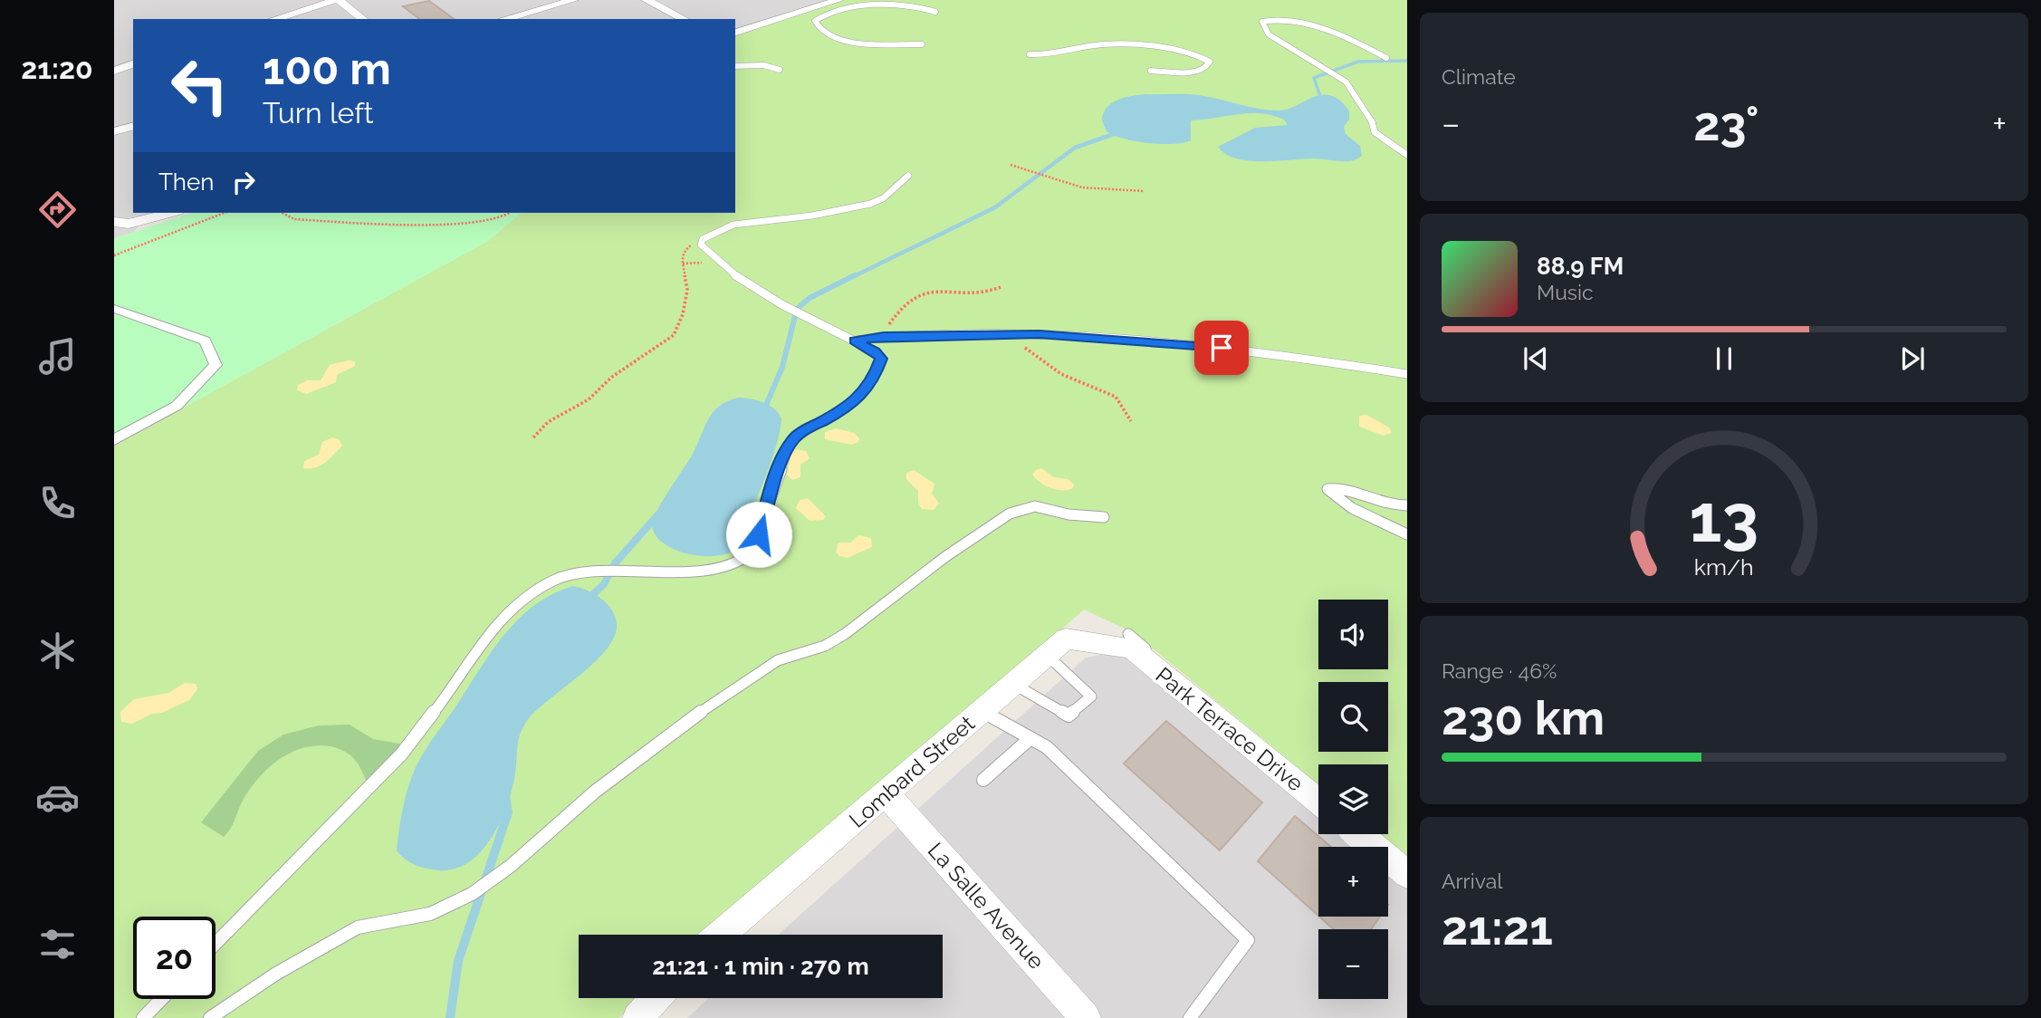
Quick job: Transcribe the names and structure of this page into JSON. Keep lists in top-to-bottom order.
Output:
{
  "streets": {
    "street": ["Park Terrace Drive", "Lombard Street", "La Salle Avenue"]
  },
  "crossings": [
    ["Park Terrace Drive", "Lombard Street"],
    ["Lombard Street", "La Salle Avenue"]
  ],
  "page": {
    "tabs": "21:20",
    "tile": [
      "Climate",
      ["Range · 46%", "230 km"],
      ["Arrival", "21:21"]
    ],
    "turn": ["100 m", "Turn left"],
    "heat": ["−", "23°", "+"],
    "then": "Then",
    "song": ["88.9 FM", "Music"],
    "map_buttons": ["+", "−"],
    "limit": "20",
    "trip": "21:21 · 1 min · 270 m",
    "gauge": ["13", "km/h"]
  }
}
